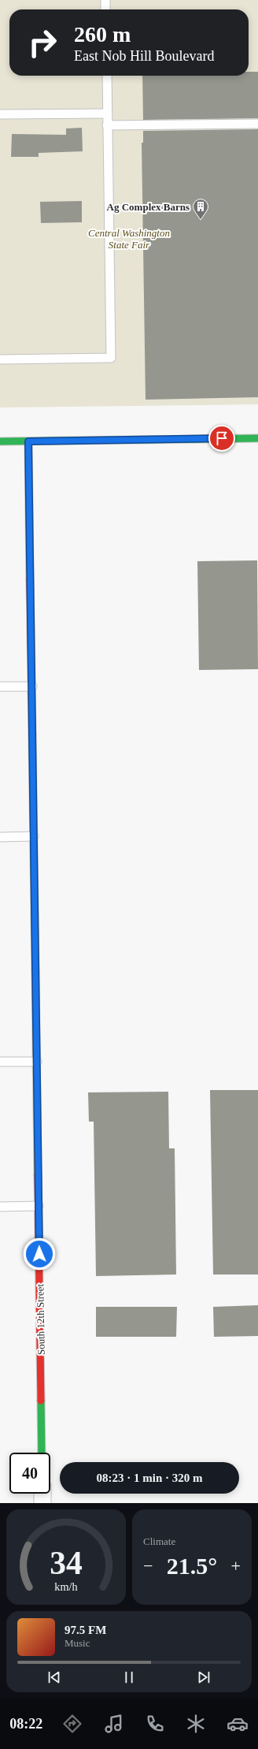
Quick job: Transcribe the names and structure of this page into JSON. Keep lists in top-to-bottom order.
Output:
{
  "streets": {
    "street": ["South 12th Street"]
  },
  "parks": ["Central Washington State Fair"],
  "places": {
    "building": ["Ag Complex Barns"]
  },
  "page": {
    "turn": ["260 m", "East Nob Hill Boulevard"],
    "limit": "40",
    "trip": "08:23 · 1 min · 320 m",
    "tile": "Climate",
    "heat": ["−", "21.5°", "+"],
    "song": ["97.5 FM", "Music"],
    "tabs": "08:22",
    "gauge": ["34", "km/h"]
  }
}
